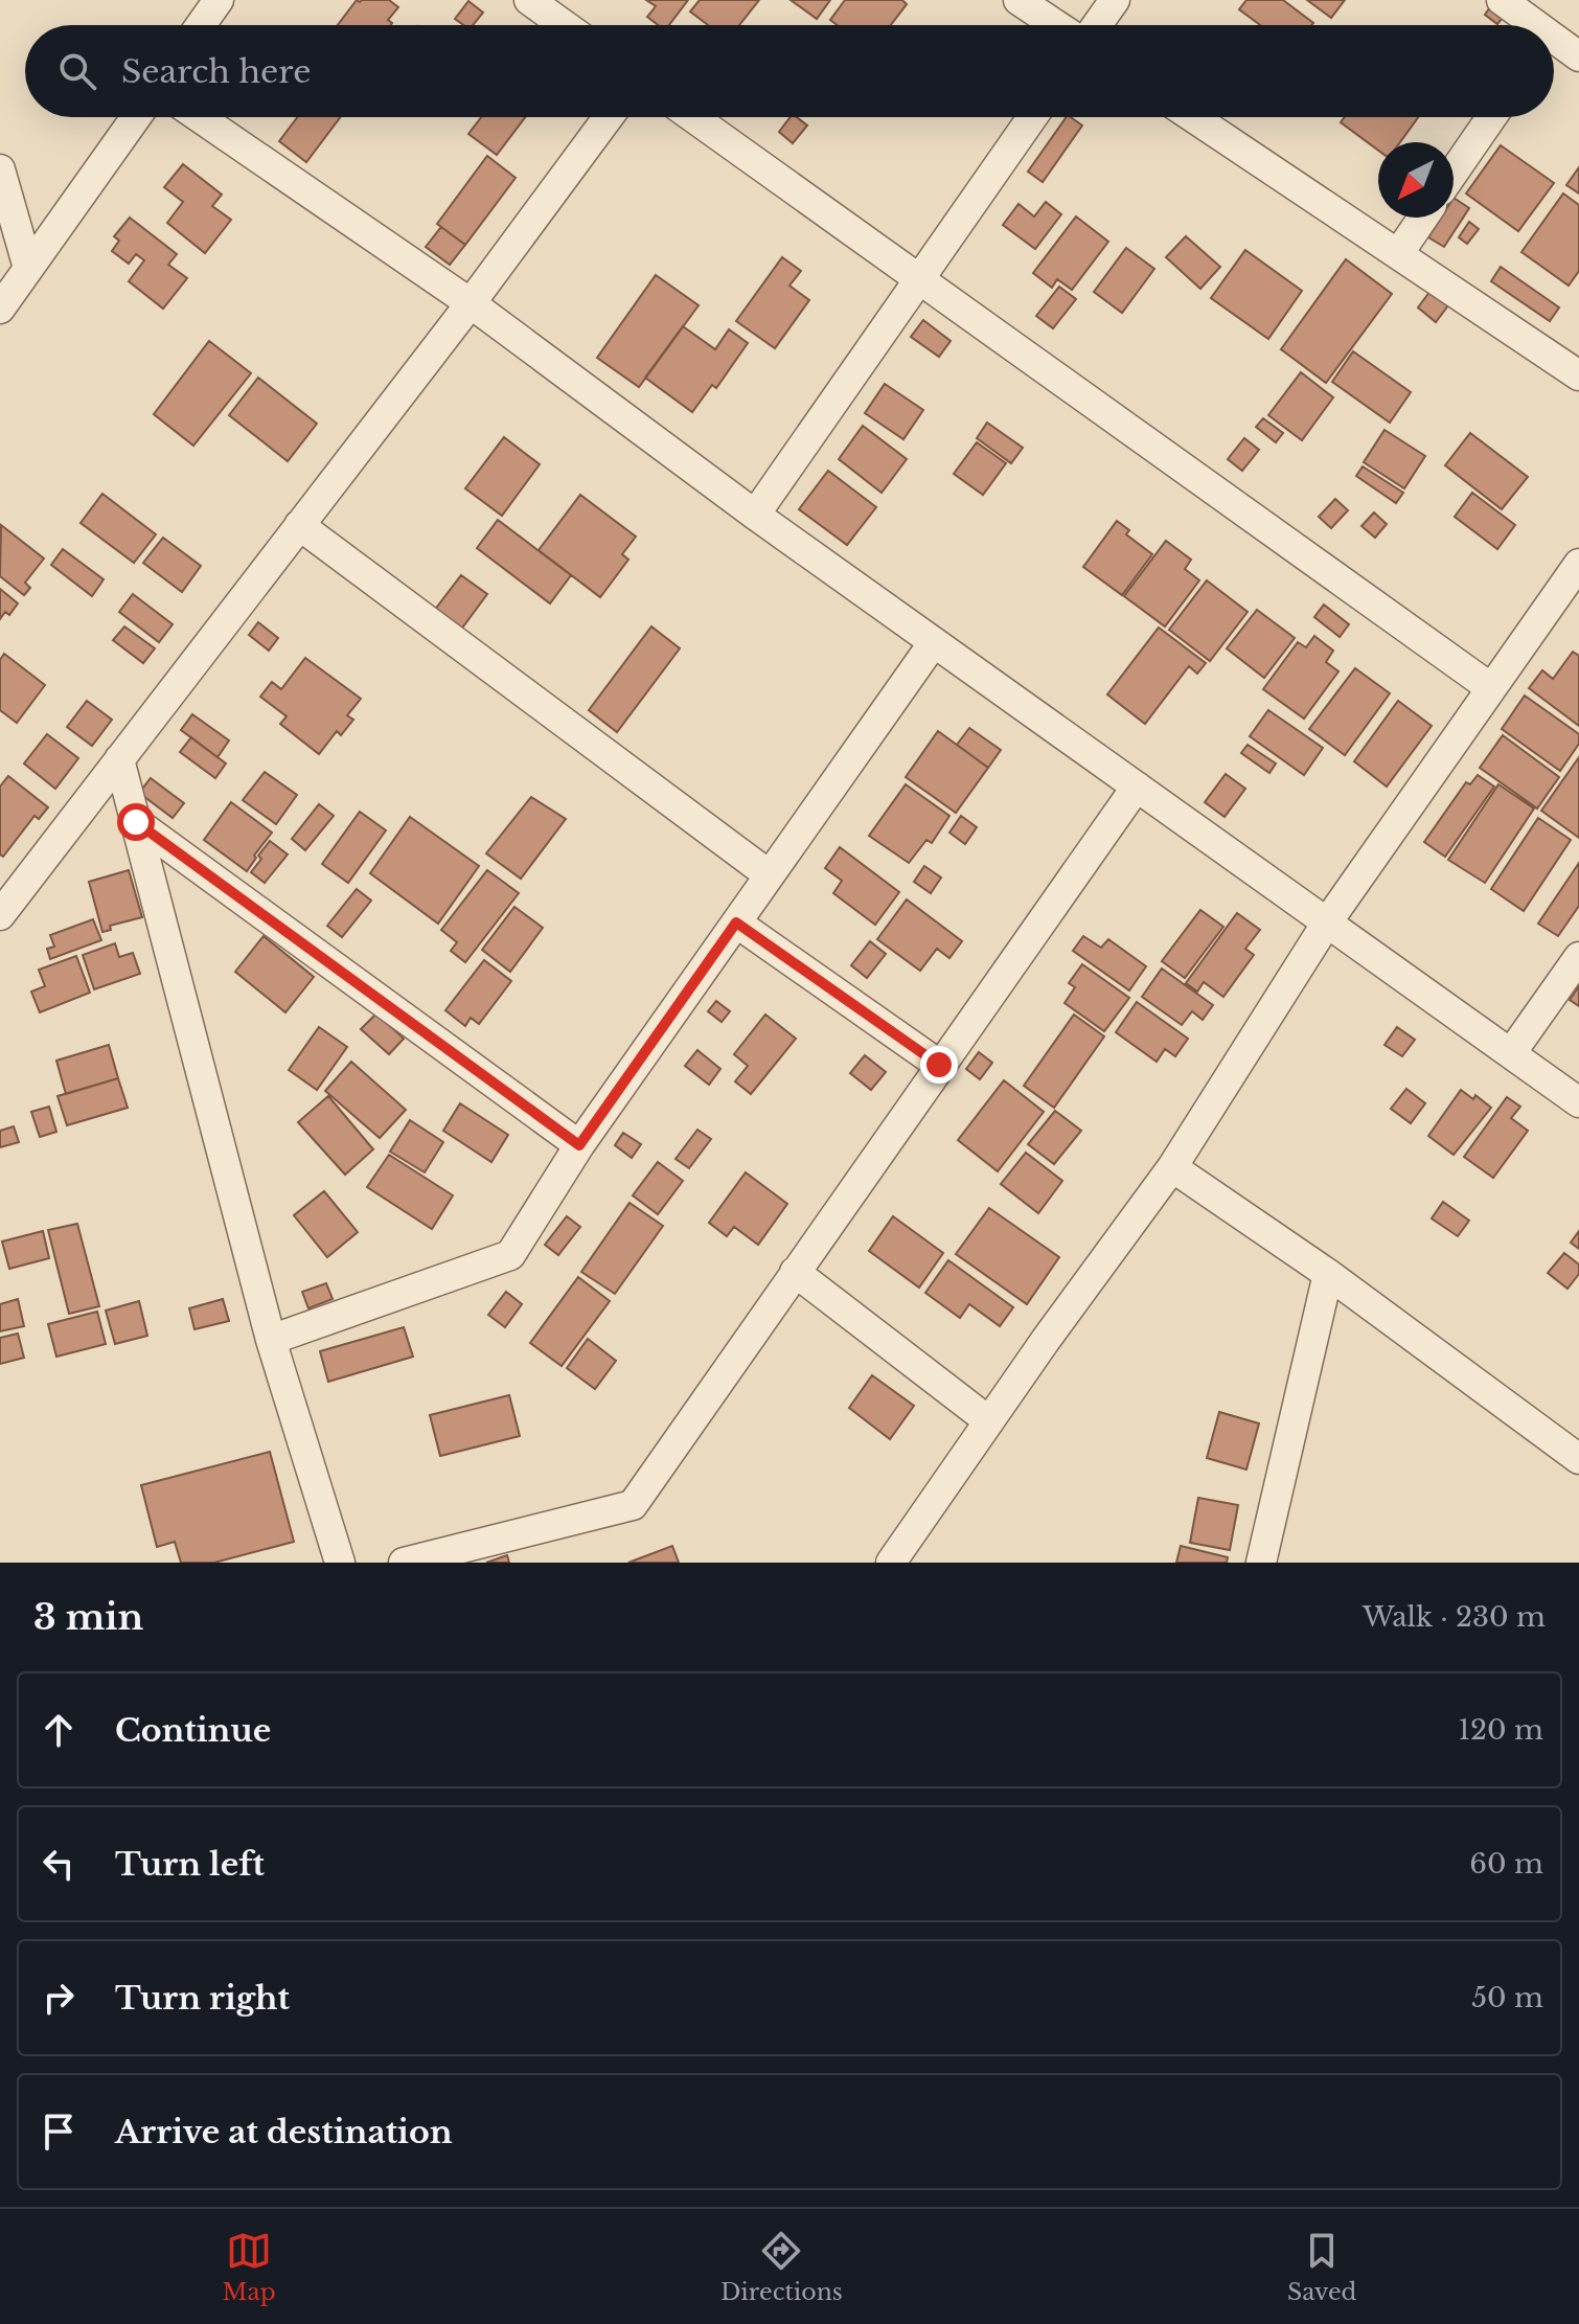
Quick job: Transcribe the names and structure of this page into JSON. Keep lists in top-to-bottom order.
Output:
{
  "north": "bottom left",
  "page": {
    "search": "Search here",
    "heading": ["3 min", "Walk · 230 m"],
    "list": [
      ["Continue", "120 m"],
      ["Turn left", "60 m"],
      ["Turn right", "50 m"],
      "Arrive at destination"
    ],
    "nav": ["Map", "Directions", "Saved"]
  }
}
